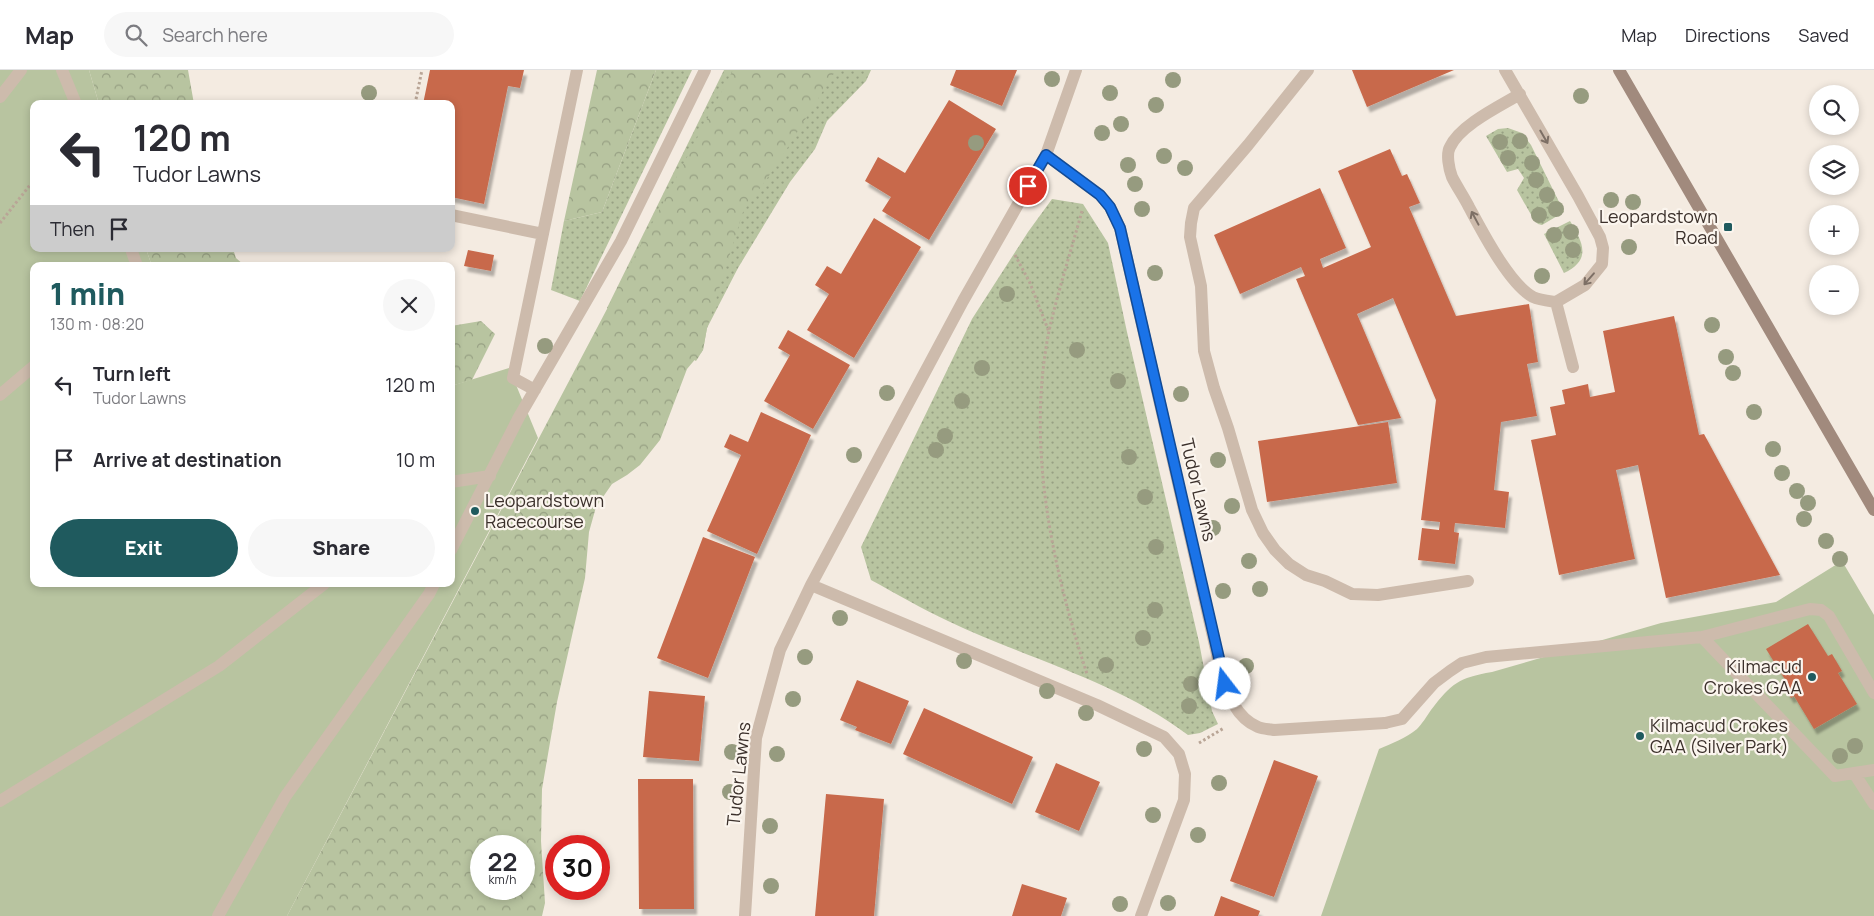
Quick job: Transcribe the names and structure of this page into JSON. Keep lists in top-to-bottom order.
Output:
{
  "streets": {
    "street": ["Tudor Lawns"]
  },
  "places": {
    "transit": ["Leopardstown Road"],
    "other": ["Leopardstown Racecourse", "Kilmacud Crokes GAA", "Kilmacud Crokes GAA (Silver Park)"]
  },
  "page": {
    "header": "Map",
    "search": "Search here",
    "nav": ["Map", "Directions", "Saved"],
    "map_buttons": ["+", "−"],
    "turn": ["120 m", "Tudor Lawns"],
    "then": "Then",
    "heading": ["1 min", "130 m · 08:20"],
    "list": [
      {
        "name": "Turn left",
        "note": "Tudor Lawns",
        "value": "120 m"
      },
      {
        "name": "Arrive at destination",
        "value": "10 m"
      }
    ],
    "buttons": ["Exit", "Share"],
    "speed": "22 km/h",
    "limit": "30"
  }
}
